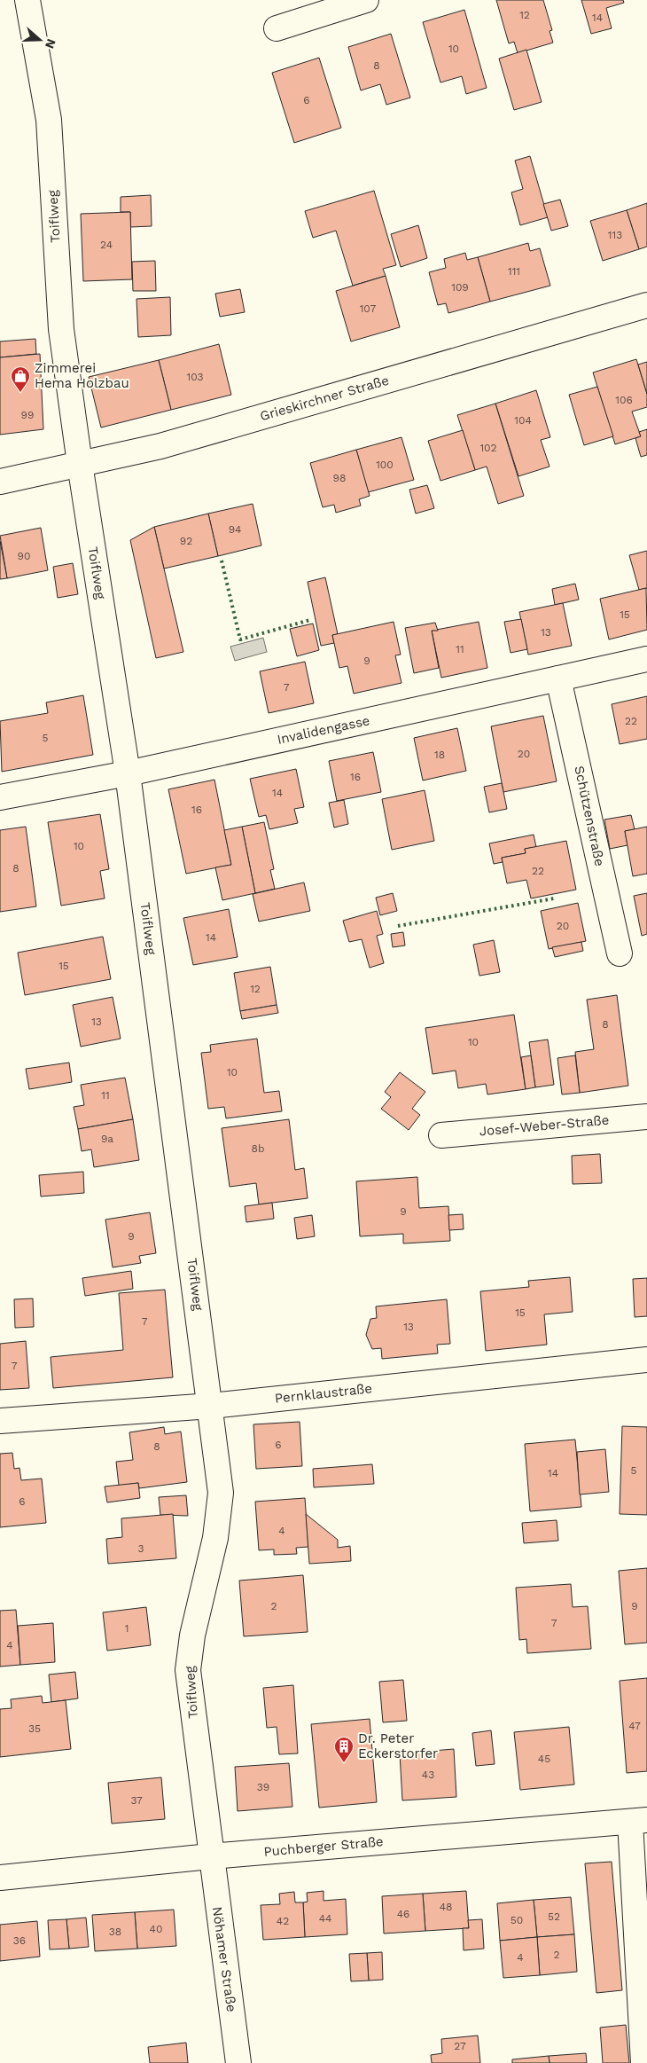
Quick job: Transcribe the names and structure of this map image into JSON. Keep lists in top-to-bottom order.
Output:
{
  "streets": {
    "street": [
      "Toiflweg",
      "Grieskirchner Straße",
      "Invalidengasse",
      "Schützenstraße",
      "Josef-Weber-Straße",
      "Pernklaustraße",
      "Puchberger Straße",
      "Nöhamer Straße"
    ]
  },
  "crossings": [
    ["Toiflweg", "Grieskirchner Straße"],
    ["Toiflweg", "Invalidengasse"],
    ["Toiflweg", "Pernklaustraße"],
    ["Toiflweg", "Puchberger Straße"],
    ["Toiflweg", "Nöhamer Straße"],
    ["Invalidengasse", "Schützenstraße"],
    ["Puchberger Straße", "Nöhamer Straße"]
  ],
  "places": {
    "shop": ["Zimmerei Hema Holzbau"],
    "building": ["Dr. Peter Eckerstorfer"]
  },
  "house_numbers": [
    "12",
    "14",
    "10",
    "8",
    "6",
    "113",
    "24",
    "111",
    "109",
    "107",
    "103",
    "106",
    "99",
    "104",
    "102",
    "100",
    "98",
    "94",
    "92",
    "90",
    "15",
    "13",
    "11",
    "9",
    "7",
    "22",
    "5",
    "20",
    "18",
    "16",
    "14",
    "16",
    "10",
    "8",
    "22",
    "20",
    "14",
    "15",
    "12",
    "13",
    "8",
    "10",
    "10",
    "11",
    "9a",
    "8b",
    "9",
    "9",
    "15",
    "7",
    "13",
    "7",
    "6",
    "8",
    "5",
    "14",
    "6",
    "4",
    "3",
    "2",
    "9",
    "7",
    "1",
    "4",
    "47",
    "35",
    "45",
    "43",
    "39",
    "37",
    "48",
    "46",
    "52",
    "44",
    "50",
    "42",
    "40",
    "38",
    "36",
    "2",
    "4",
    "27"
  ],
  "north": "right"
}
